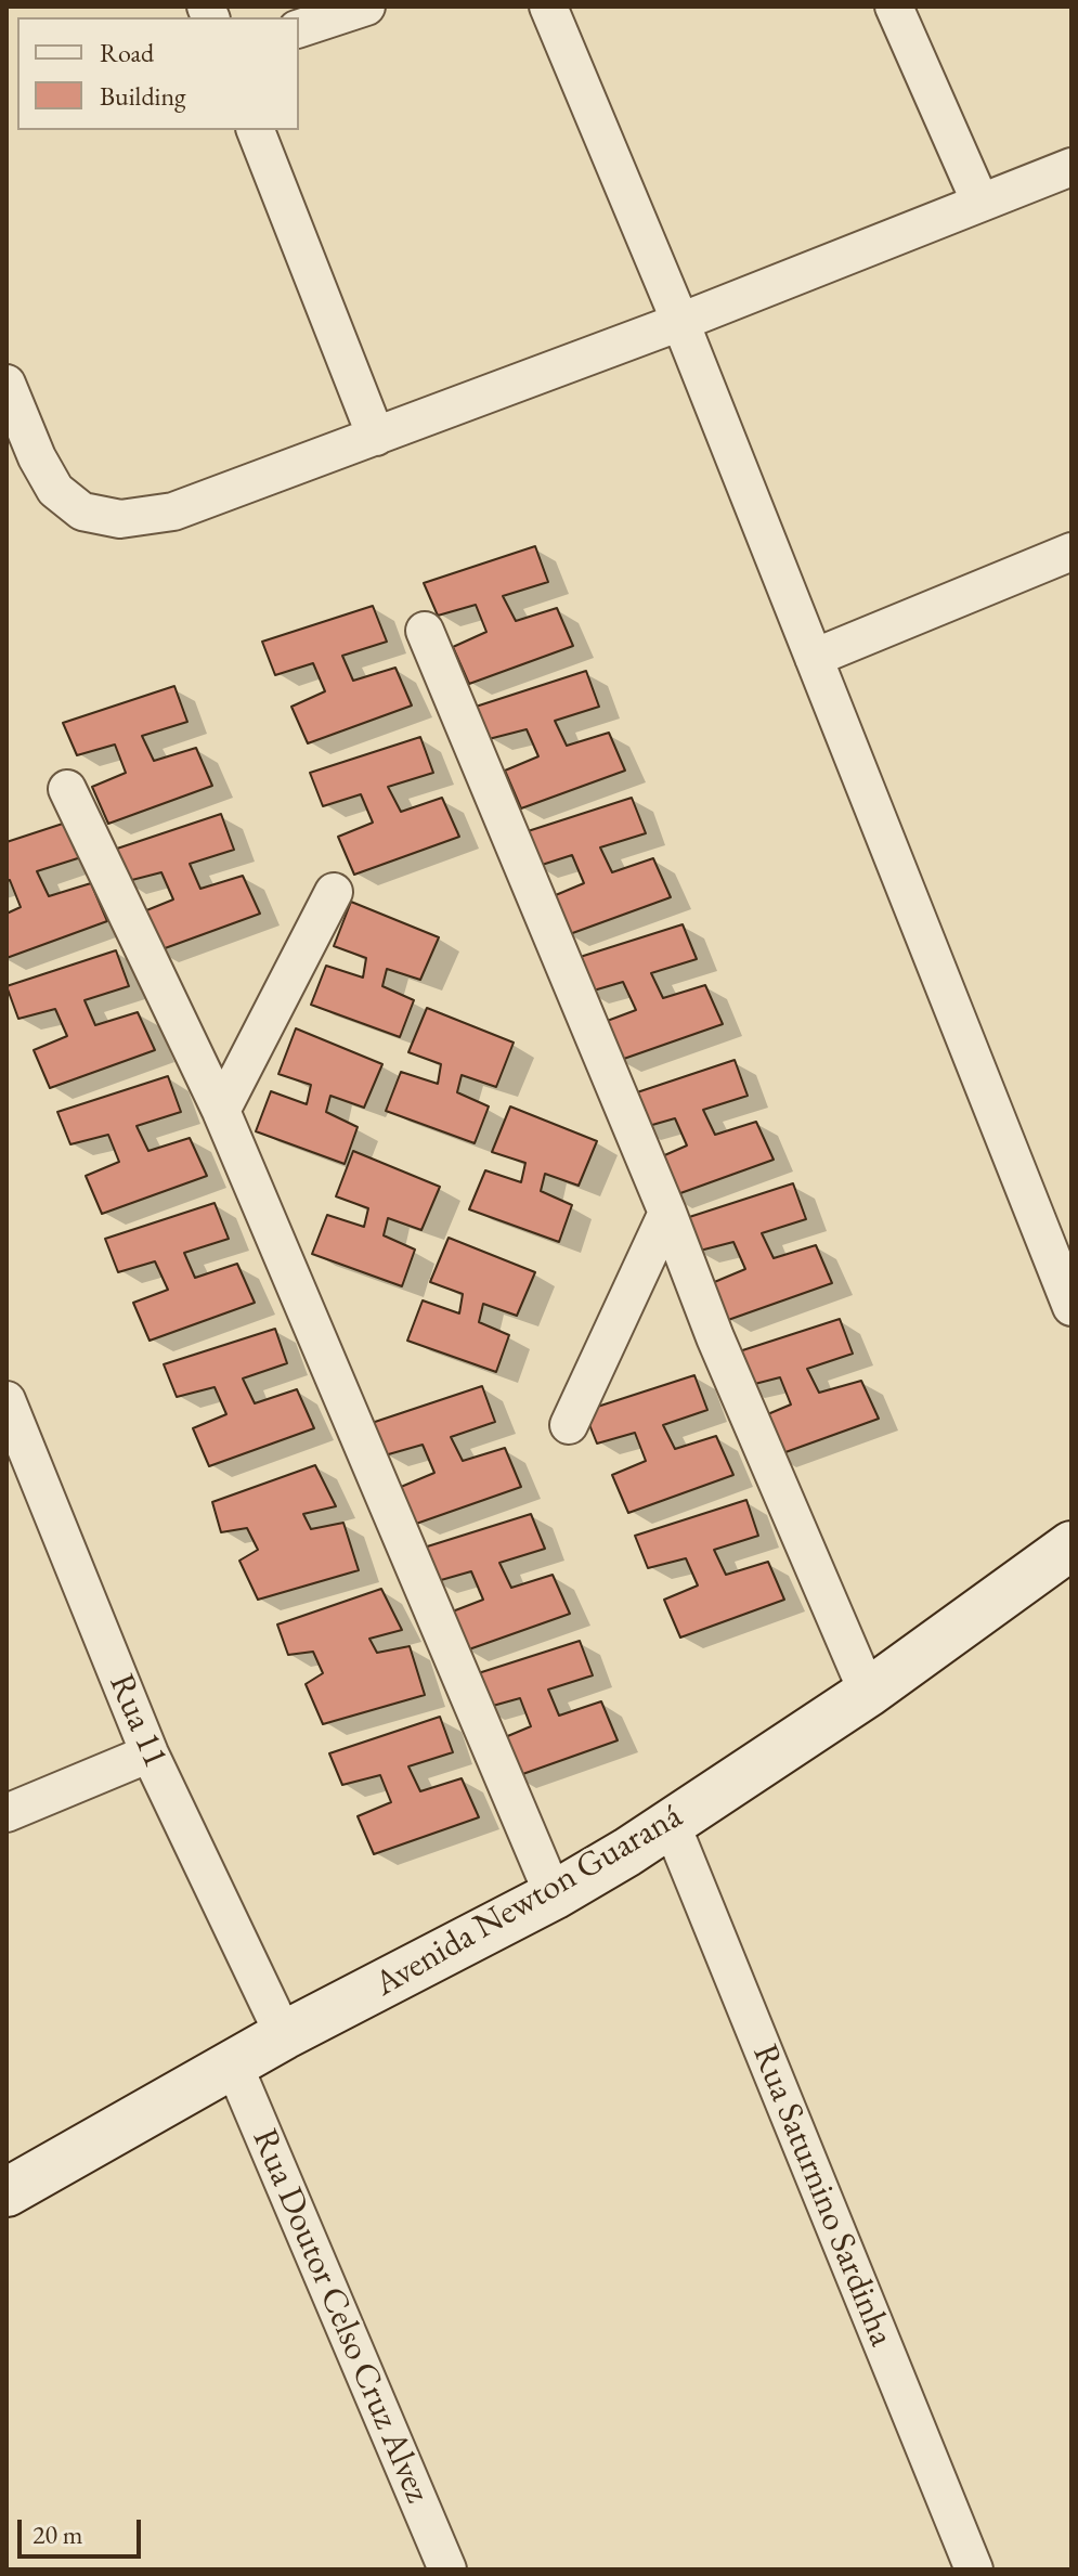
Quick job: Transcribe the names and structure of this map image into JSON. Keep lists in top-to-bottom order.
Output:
{
  "streets": {
    "main road": ["Avenida Newton Guaraná"],
    "street": ["Rua 11", "Rua Saturnino Sardinha", "Rua Doutor Celso Cruz Alvez"]
  },
  "crossings": [
    ["Rua 11", "Avenida Newton Guaraná"],
    ["Avenida Newton Guaraná", "Rua Saturnino Sardinha"],
    ["Avenida Newton Guaraná", "Rua Doutor Celso Cruz Alvez"]
  ],
  "legend": ["Road", "Building"],
  "scale_bar": "20 m"
}
